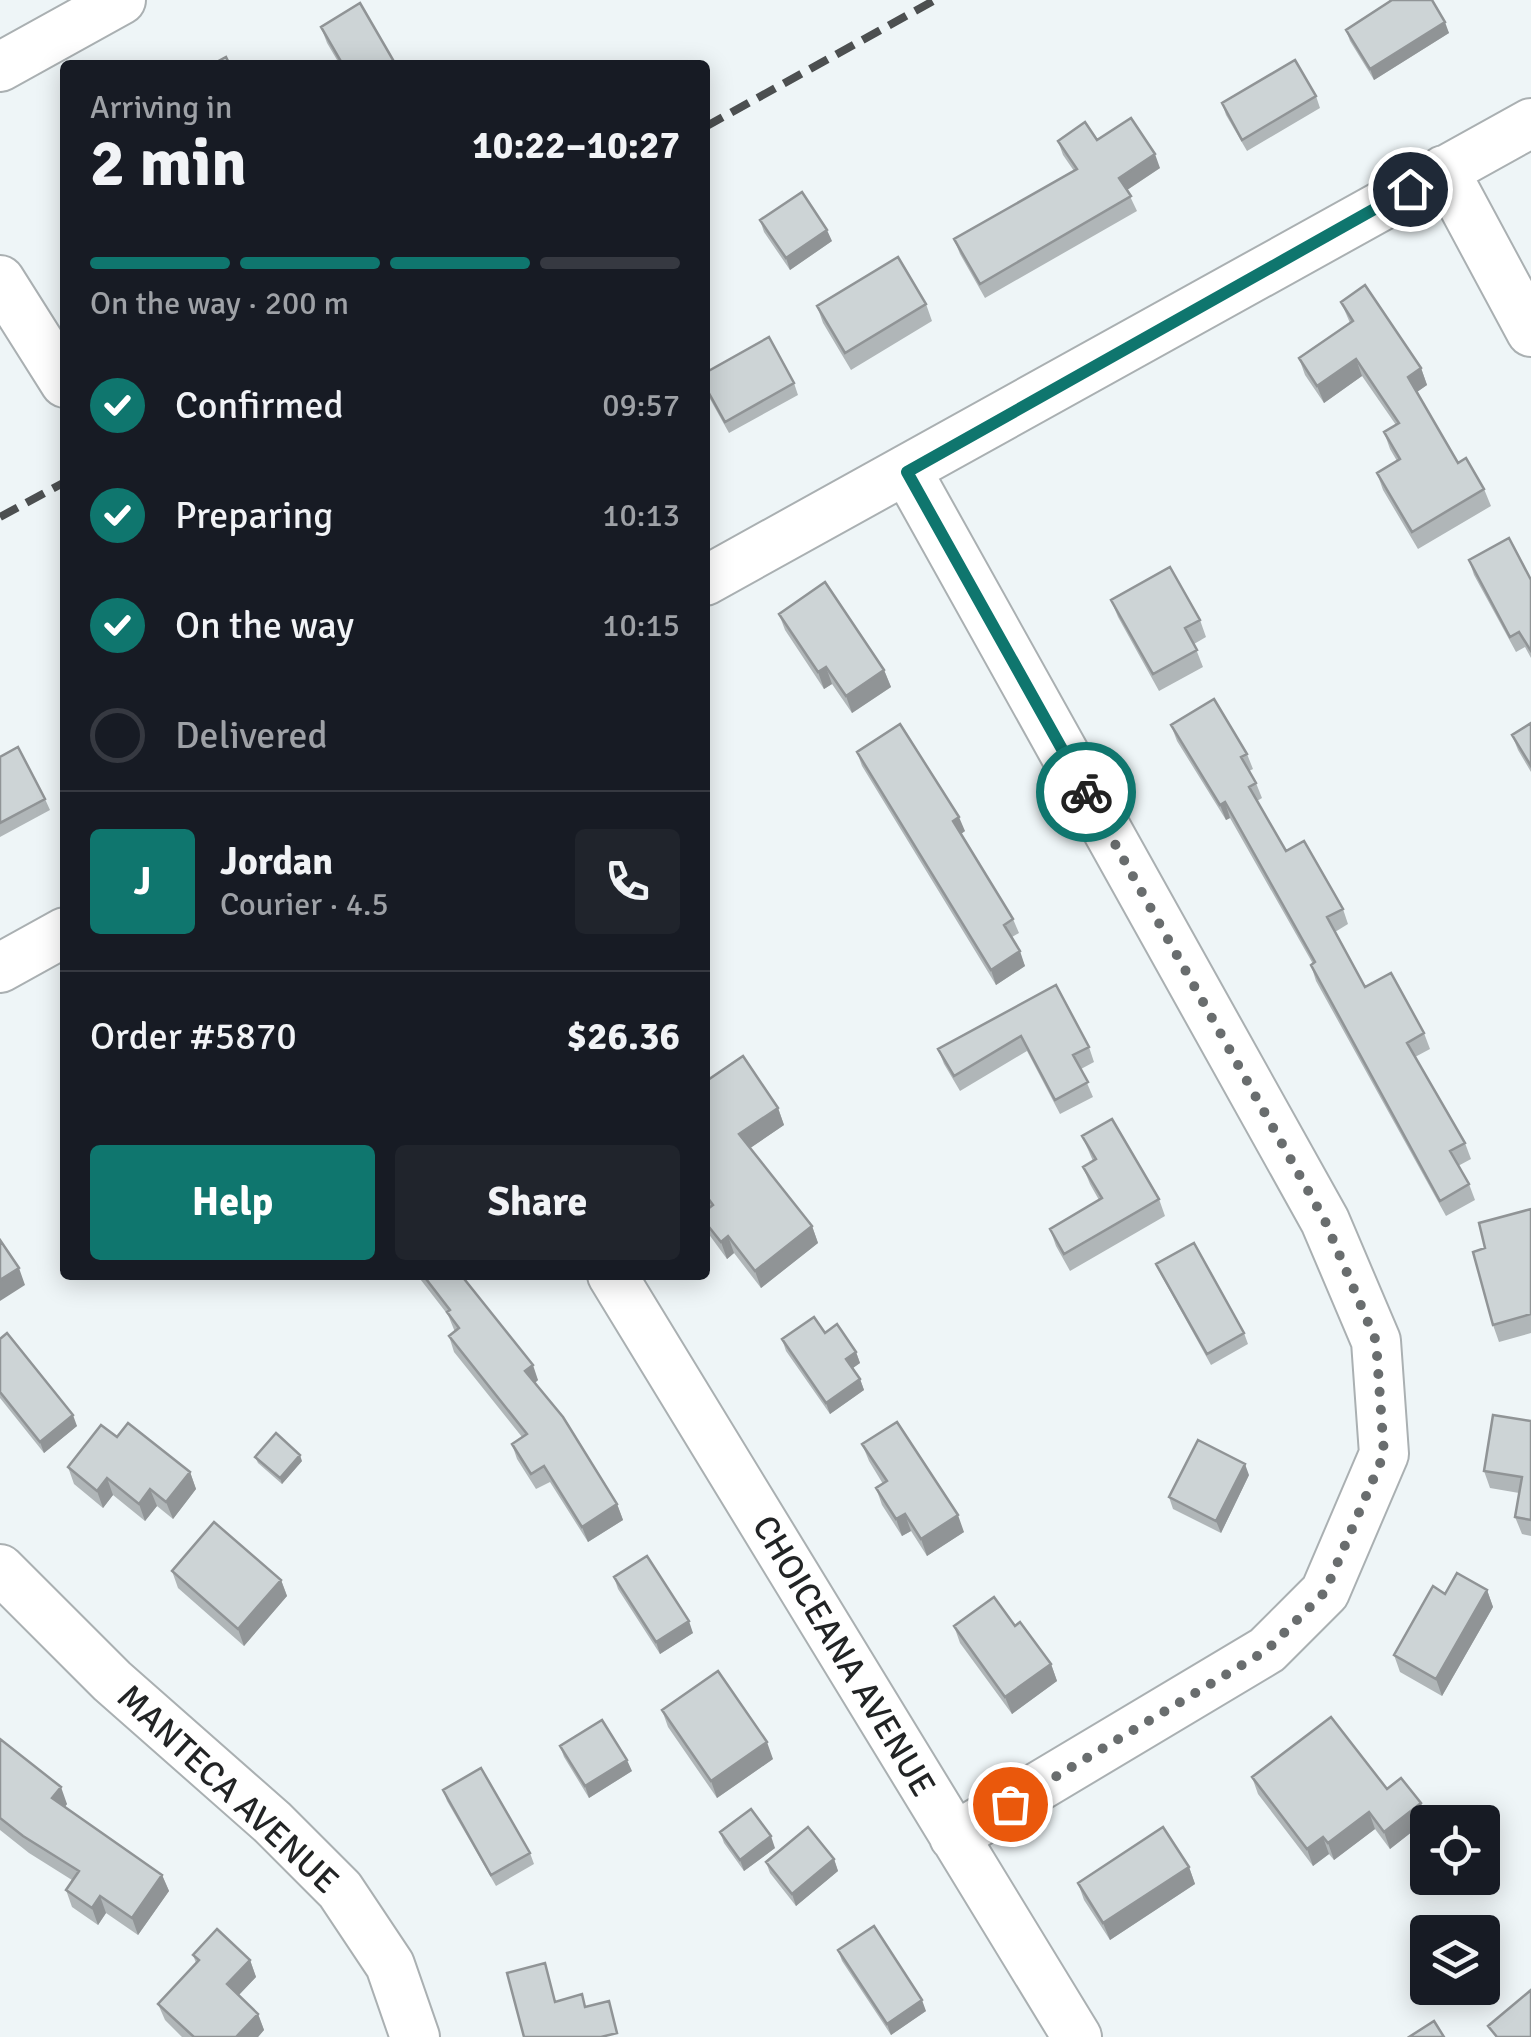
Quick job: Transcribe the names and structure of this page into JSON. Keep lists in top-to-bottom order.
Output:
{
  "streets": {
    "street": ["CHOICEANA AVENUE", "MANTECA AVENUE"]
  },
  "page": {
    "heading": ["2 min", "Arriving in", "10:22–10:27"],
    "panel": [
      "Jordan",
      "Courier · 4.5",
      "Order #5870",
      "$26.36"
    ],
    "bar": "On the way · 200 m",
    "list": [
      ["Confirmed", "09:57"],
      ["Preparing", "10:13"],
      ["On the way", "10:15"],
      "Delivered"
    ],
    "round": "J",
    "buttons": ["Help", "Share"]
  }
}
